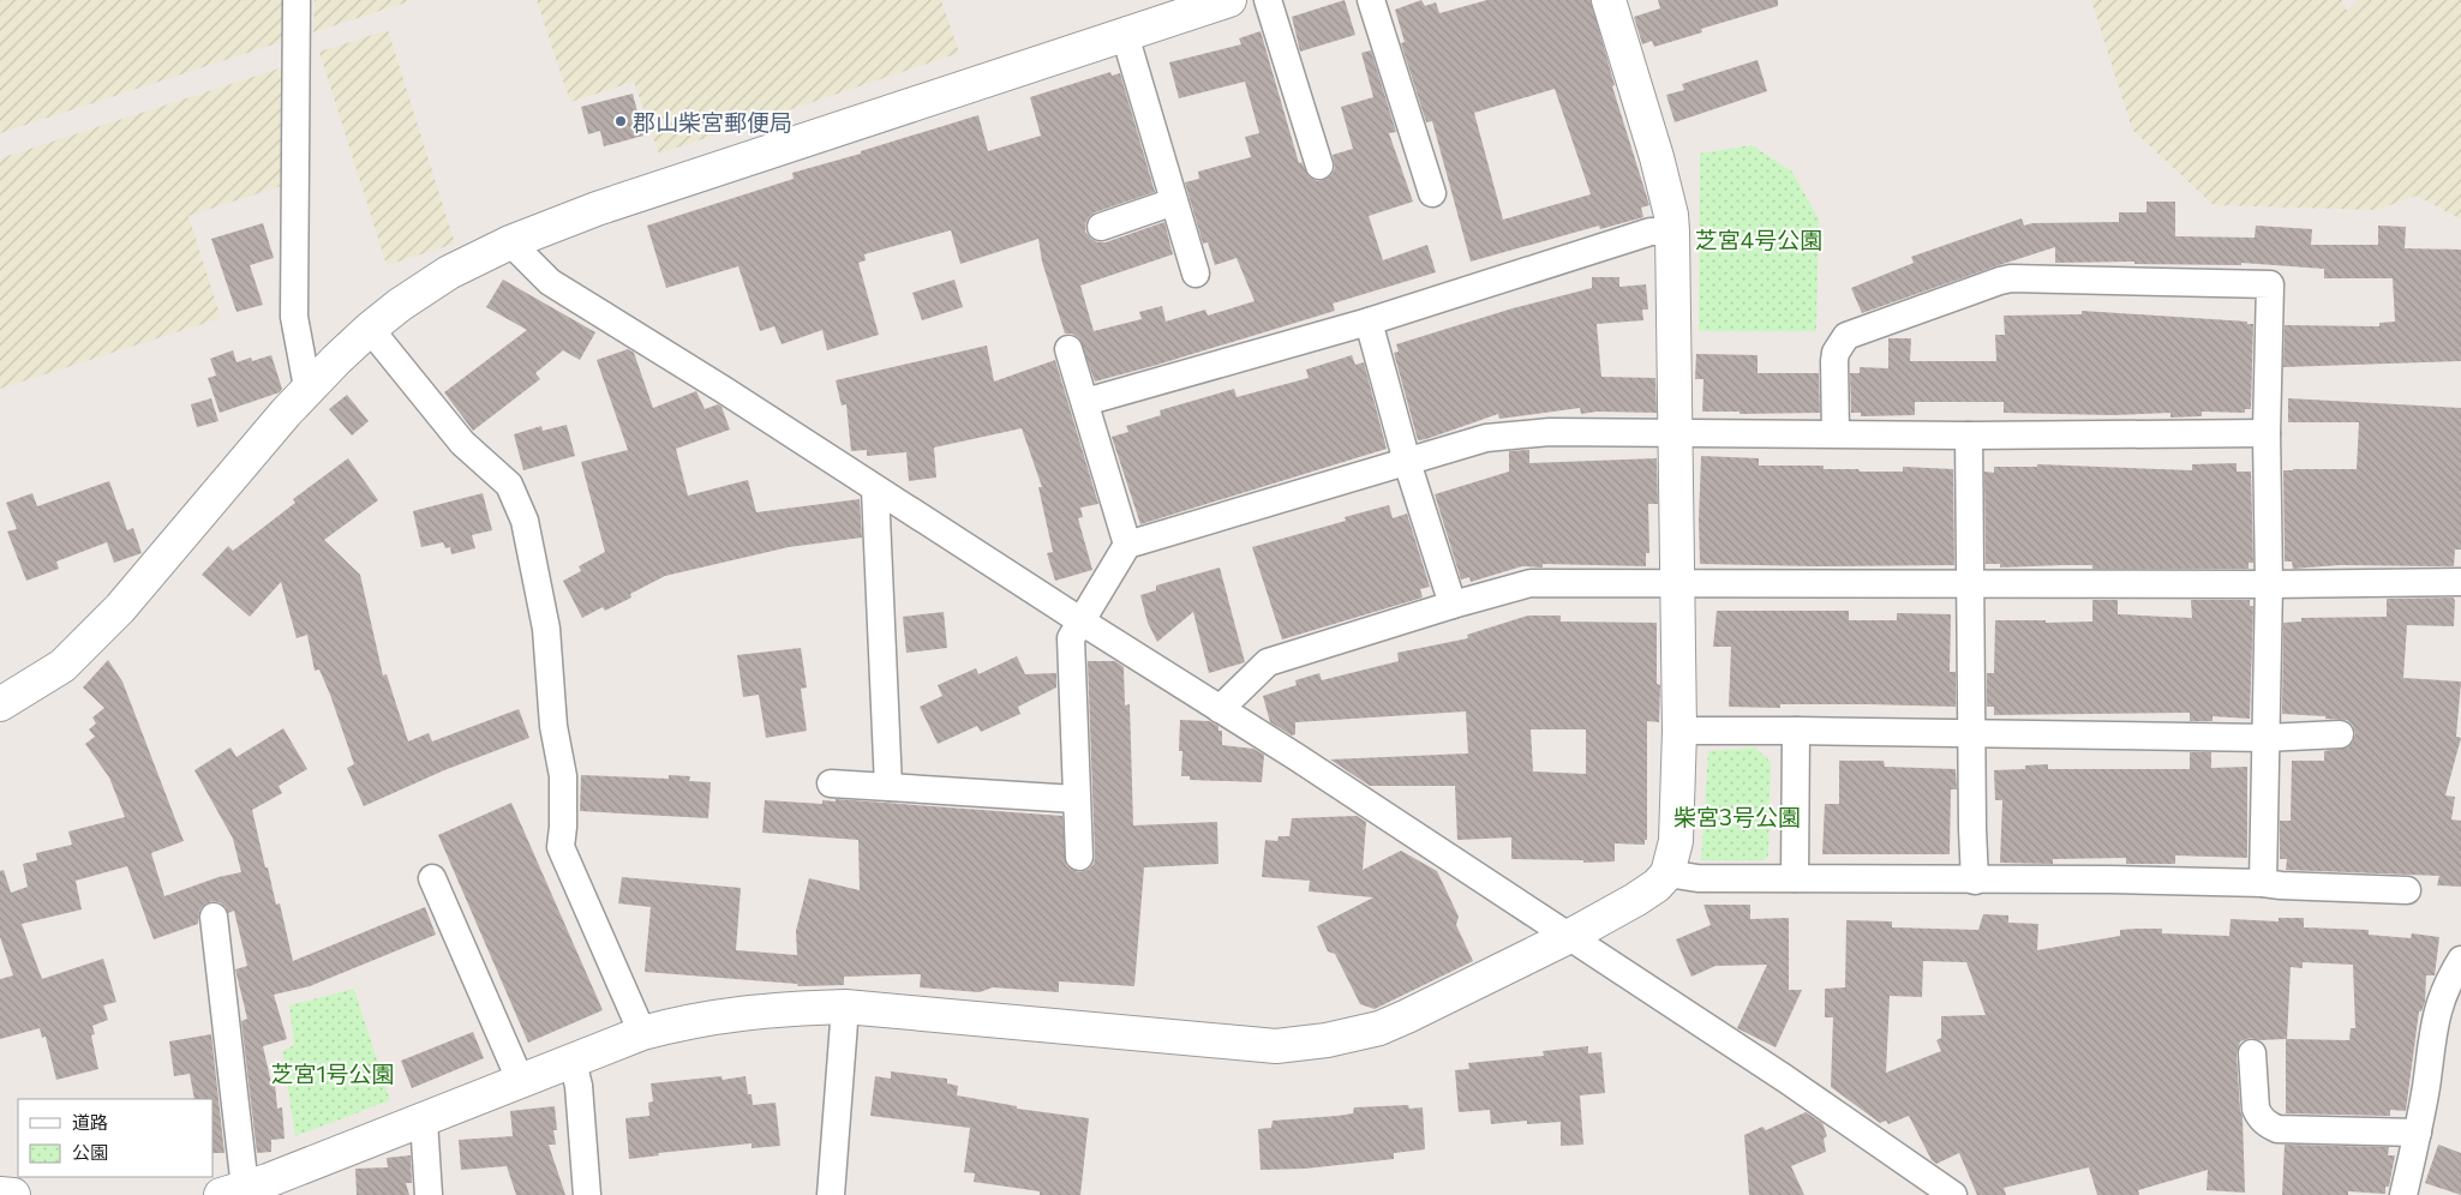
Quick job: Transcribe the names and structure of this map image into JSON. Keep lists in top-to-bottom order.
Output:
{
  "parks": ["芝宮4号公園", "柴宮3号公園", "芝宮1号公園"],
  "places": ["郡山柴宮郵便局"],
  "legend": ["道路", "公園"]
}
